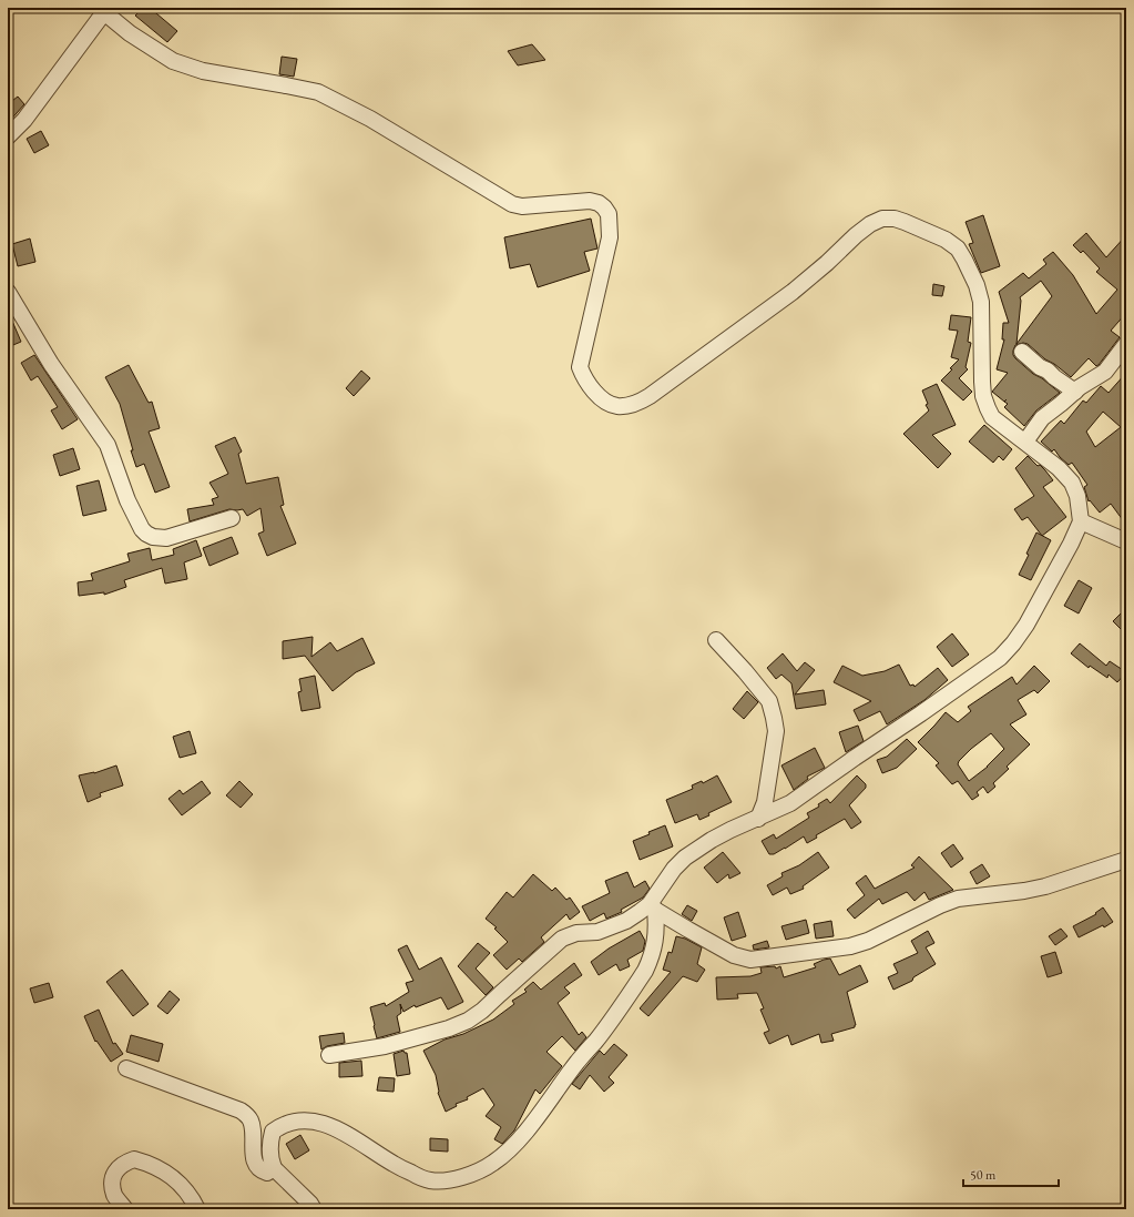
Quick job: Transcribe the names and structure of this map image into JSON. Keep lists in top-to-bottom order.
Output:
{
  "scale_bar": "50 m"
}
